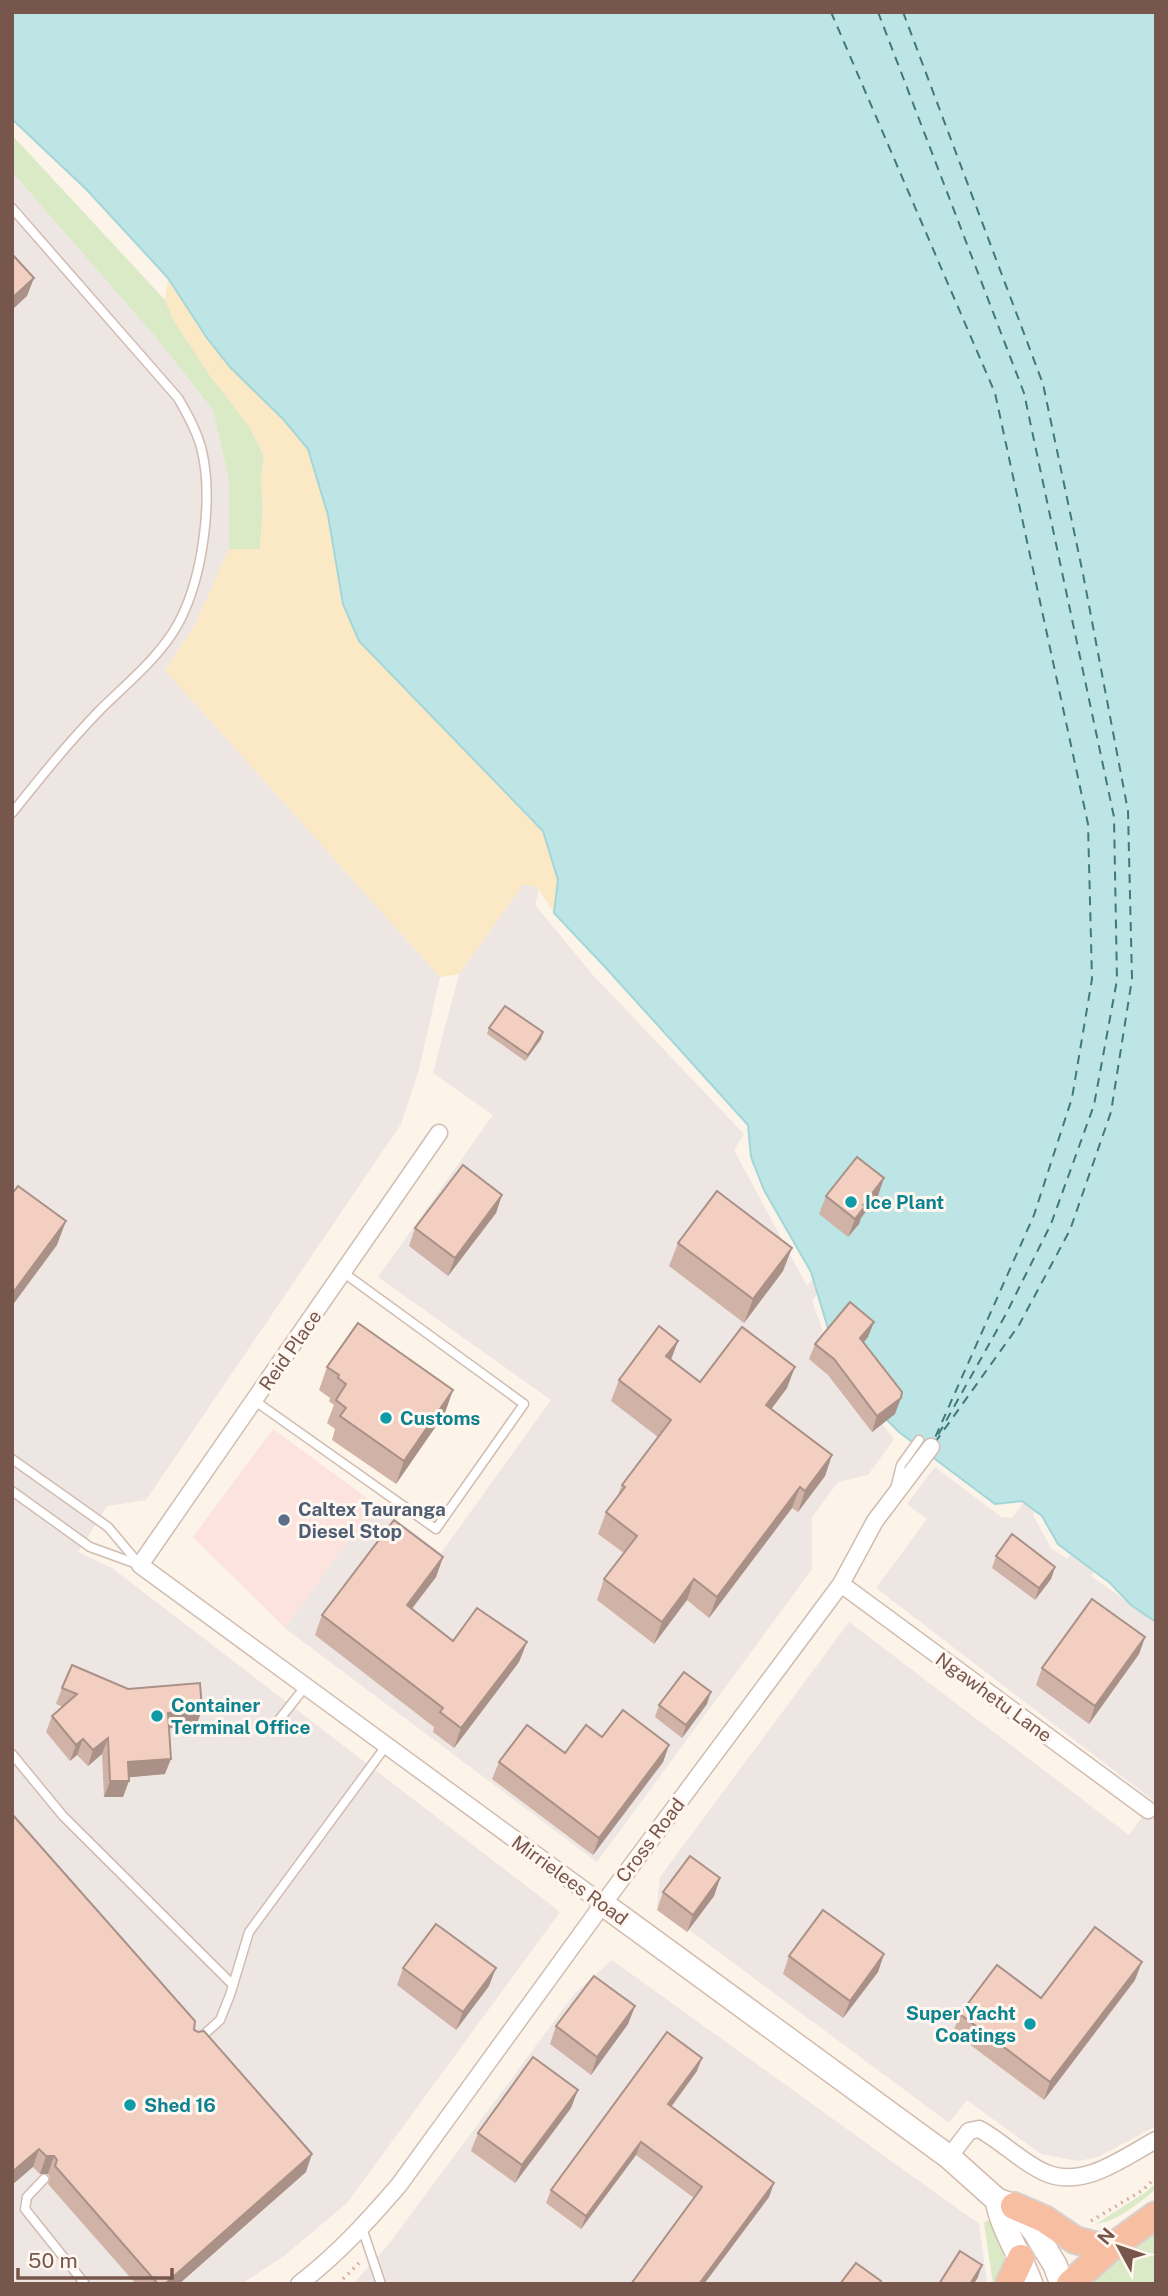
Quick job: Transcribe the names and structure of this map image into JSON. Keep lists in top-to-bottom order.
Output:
{
  "streets": {
    "main road": ["Mirrielees Road"],
    "street": ["Reid Place", "Ngawhetu Lane", "Cross Road"]
  },
  "crossings": [
    ["Reid Place", "Mirrielees Road"],
    ["Ngawhetu Lane", "Cross Road"],
    ["Cross Road", "Mirrielees Road"]
  ],
  "places": [
    "Ice Plant",
    "Customs",
    "Caltex Tauranga Diesel Stop",
    "Container Terminal Office",
    "Super Yacht Coatings",
    "Shed 16"
  ],
  "scale_bar": "50 m",
  "north": "top left"
}
